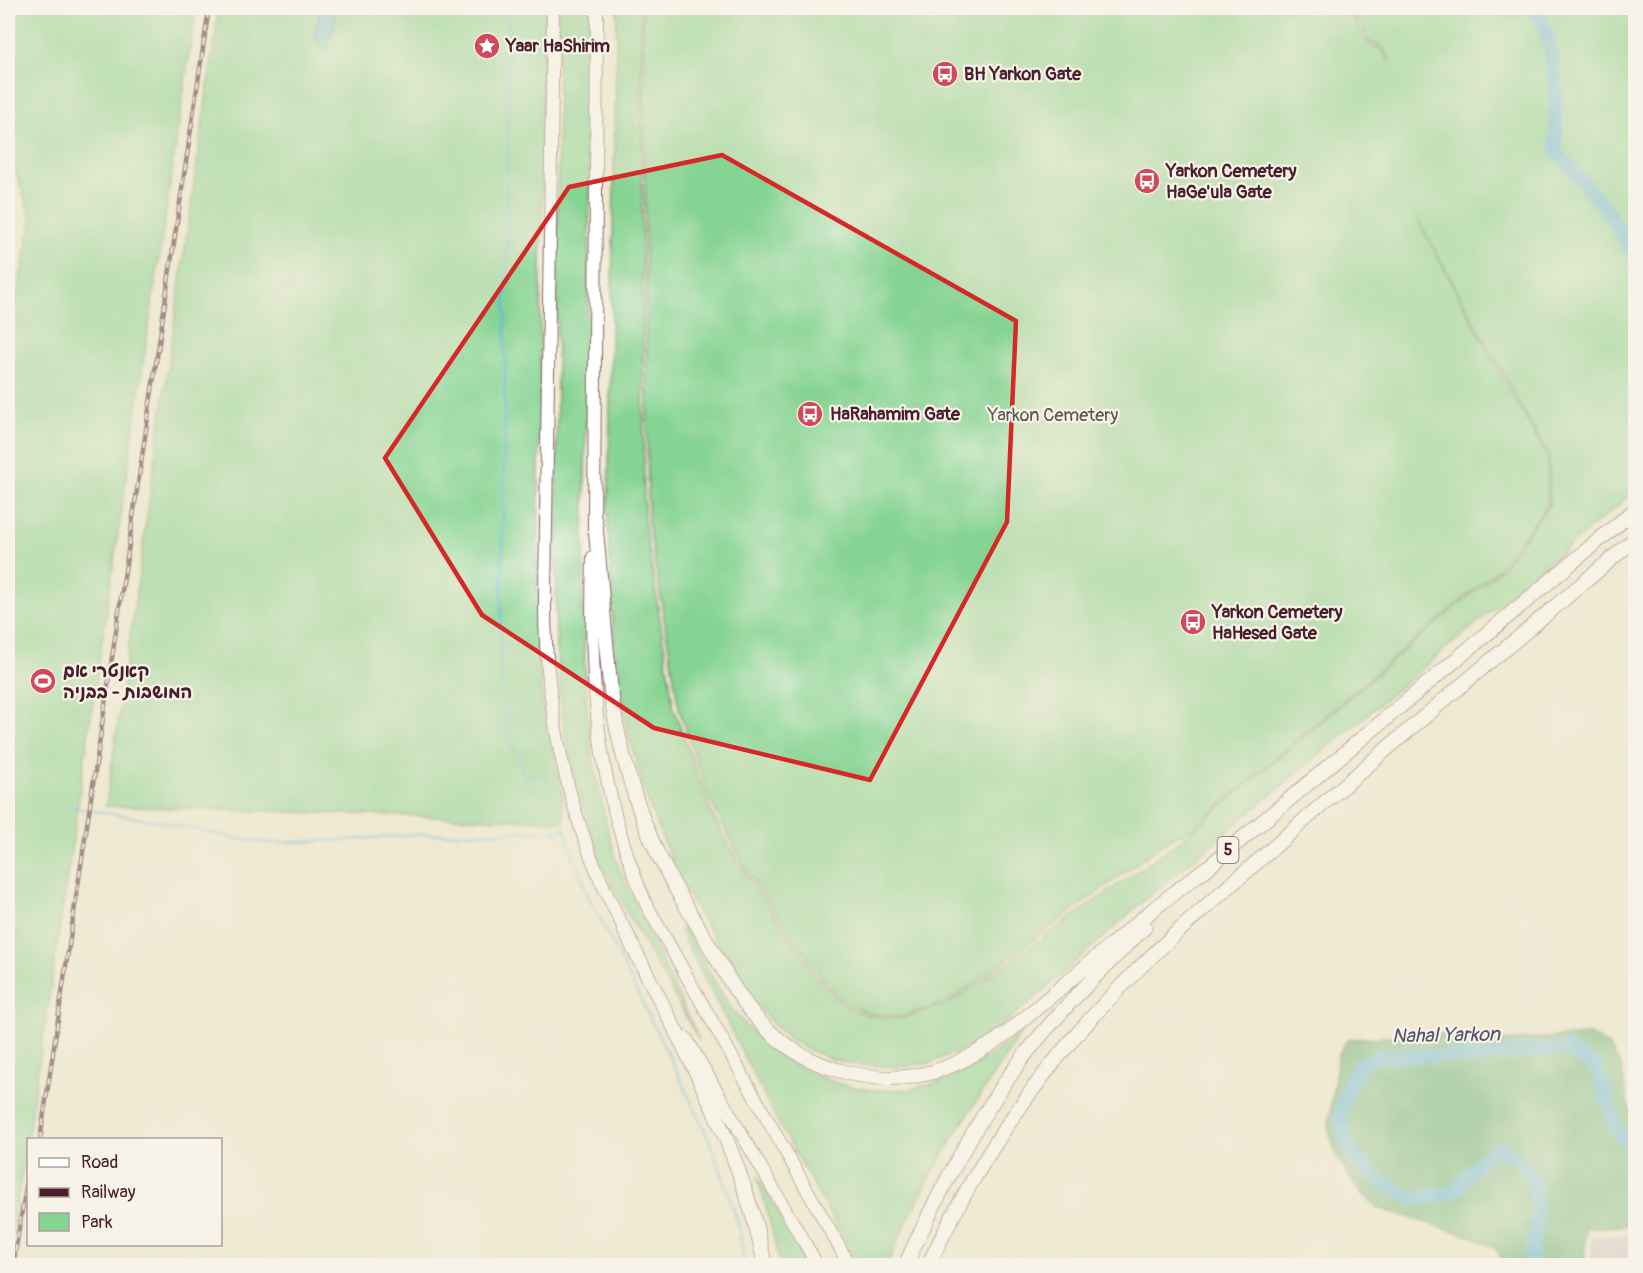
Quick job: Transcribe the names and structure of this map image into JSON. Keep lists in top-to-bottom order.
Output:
{
  "streets": {
    "highway": ["5"]
  },
  "water": ["Nahal Yarkon"],
  "parks": ["Yarkon Cemetery"],
  "places": {
    "place": ["Yaar HaShirim"],
    "bus stop": [
      "BH Yarkon Gate",
      "Yarkon Cemetery HaGe'ula Gate",
      "HaRahamim Gate",
      "Yarkon Cemetery HaHesed Gate"
    ],
    "sports": ["קאנטרי אם המושבות - בבניה"]
  },
  "legend": ["Road", "Railway", "Park"]
}
